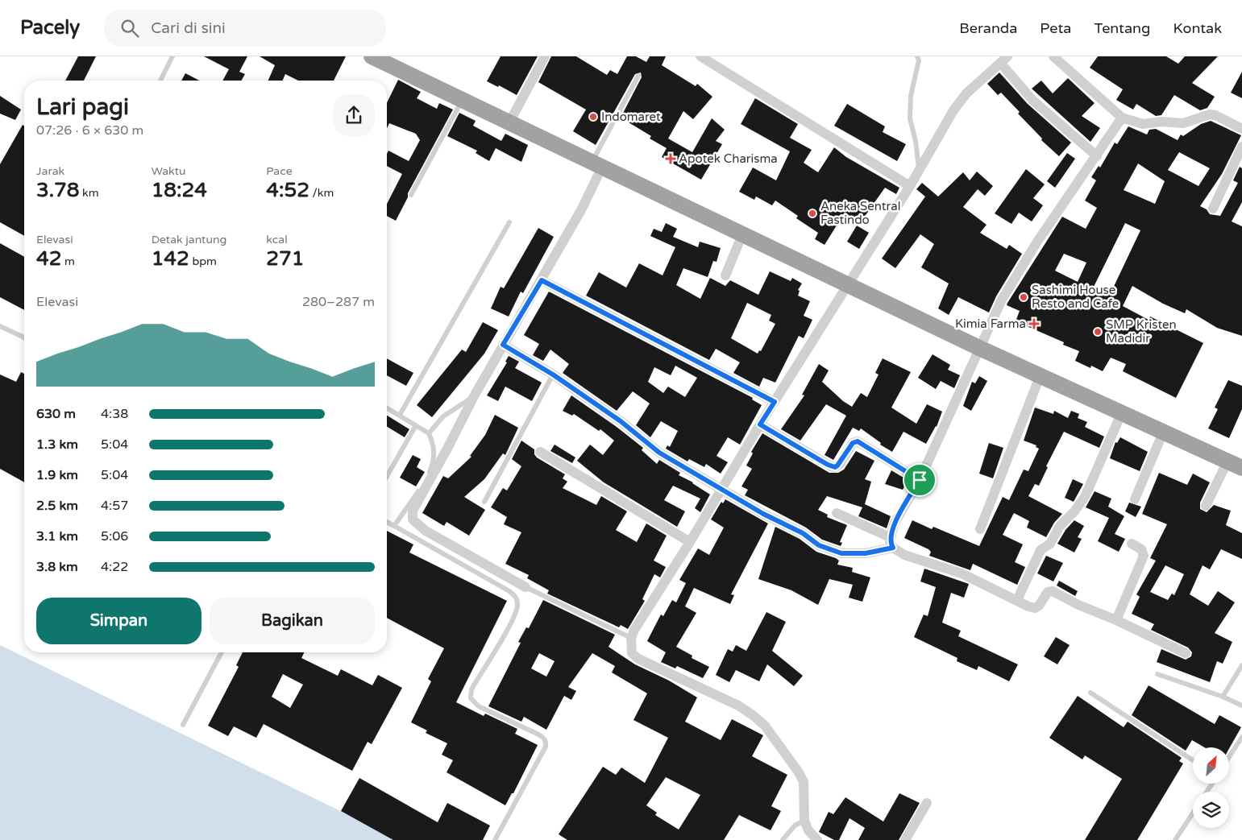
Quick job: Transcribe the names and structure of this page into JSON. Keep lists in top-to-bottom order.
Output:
{
  "places": {
    "other": [
      "Indomaret",
      "Aneka Sentral Fastindo",
      "Sashimi House Resto and Cafe",
      "SMP Kristen Madidir"
    ],
    "health": ["Apotek Charisma", "Kimia Farma"]
  },
  "north": "top right",
  "page": {
    "header": "Pacely",
    "search": "Cari di sini",
    "nav": [
      "Beranda",
      "Peta",
      "Tentang",
      "Kontak"
    ],
    "heading": ["Lari pagi", "07:26 · 6 × 630 m"],
    "stats": [
      ["Jarak", "3.78 km"],
      ["Waktu", "18:24"],
      ["Pace", "4:52 /km"],
      ["Elevasi", "42 m"],
      ["Detak jantung", "142 bpm"],
      ["kcal", "271"]
    ],
    "chart": ["Elevasi", "280–287 m"],
    "list": [
      {
        "name": "630 m",
        "note": "4:38"
      },
      {
        "name": "1.3 km",
        "note": "5:04"
      },
      {
        "name": "1.9 km",
        "note": "5:04"
      },
      {
        "name": "2.5 km",
        "note": "4:57"
      },
      {
        "name": "3.1 km",
        "note": "5:06"
      },
      {
        "name": "3.8 km",
        "note": "4:22"
      }
    ],
    "buttons": ["Simpan", "Bagikan"]
  }
}
